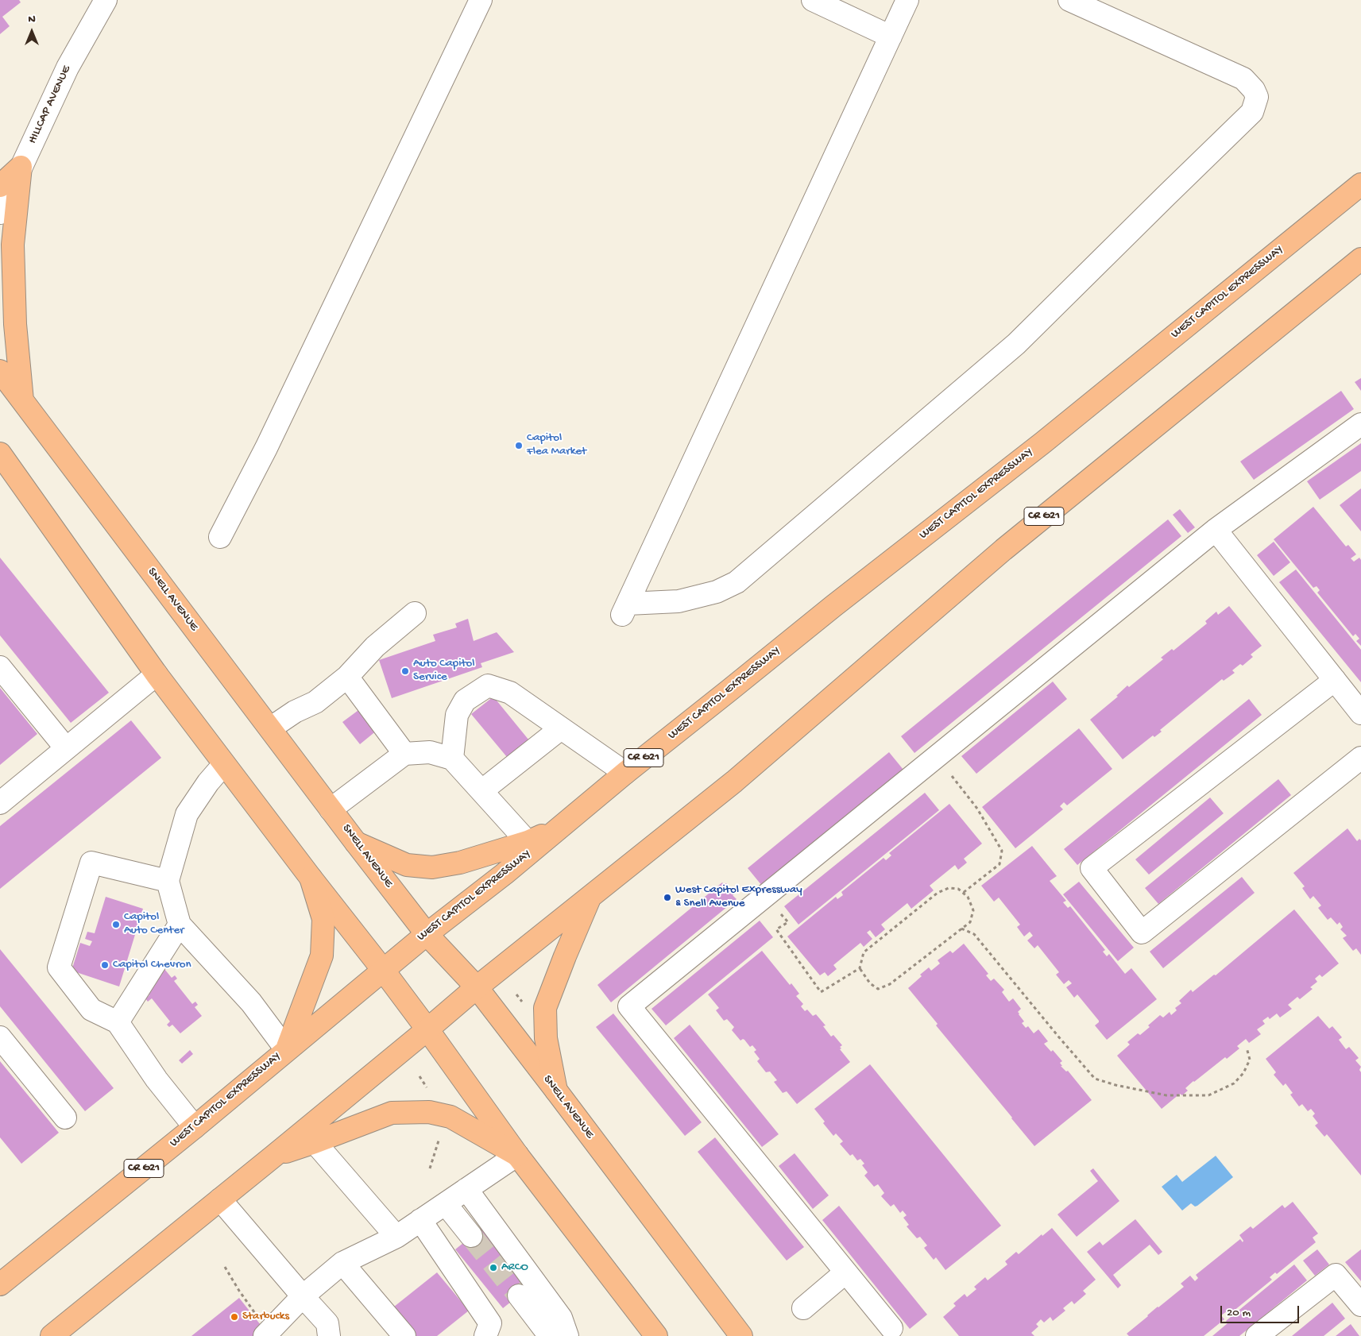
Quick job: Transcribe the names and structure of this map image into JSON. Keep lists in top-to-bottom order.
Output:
{
  "streets": {
    "main road": ["WEST CAPITOL EXPRESSWAY", "CR G21", "SNELL AVENUE"],
    "street": ["HILLCAP AVENUE"]
  },
  "crossings": [
    ["WEST CAPITOL EXPRESSWAY", "SNELL AVENUE"],
    ["CR G21", "SNELL AVENUE"]
  ],
  "places": [
    "Capitol Flea Market",
    "Auto Capitol Service",
    "West Capitol Expressway & Snell Avenue",
    "Capitol Auto Center",
    "Capitol Chevron",
    "ARCO",
    "Starbucks"
  ],
  "scale_bar": "20 m",
  "north": "top"
}
